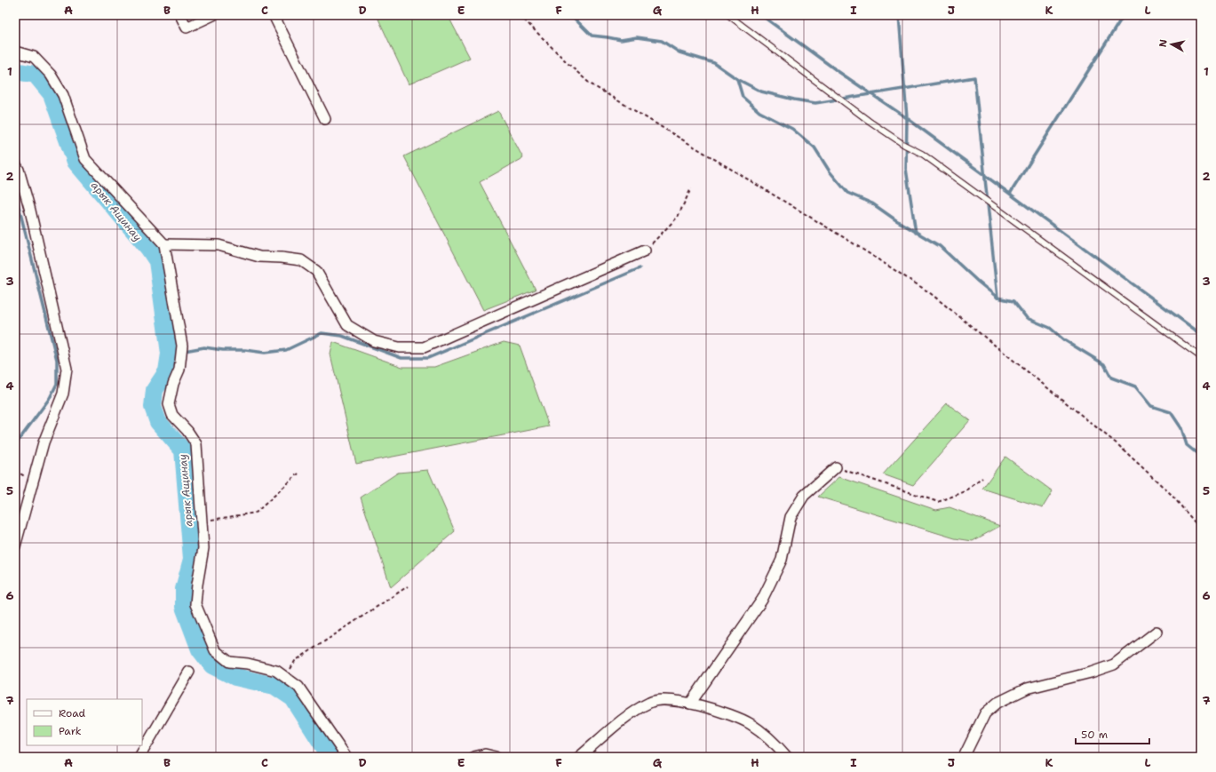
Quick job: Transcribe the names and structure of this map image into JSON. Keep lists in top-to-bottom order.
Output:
{
  "water": ["арык Ащинау"],
  "legend": ["Road", "Park"],
  "scale_bar": "50 m",
  "north": "left",
  "grid": {
    "columns": [
      "A",
      "B",
      "C",
      "D",
      "E",
      "F",
      "G",
      "H",
      "I",
      "J",
      "K",
      "L"
    ],
    "rows": [
      "1",
      "2",
      "3",
      "4",
      "5",
      "6",
      "7"
    ]
  }
}
